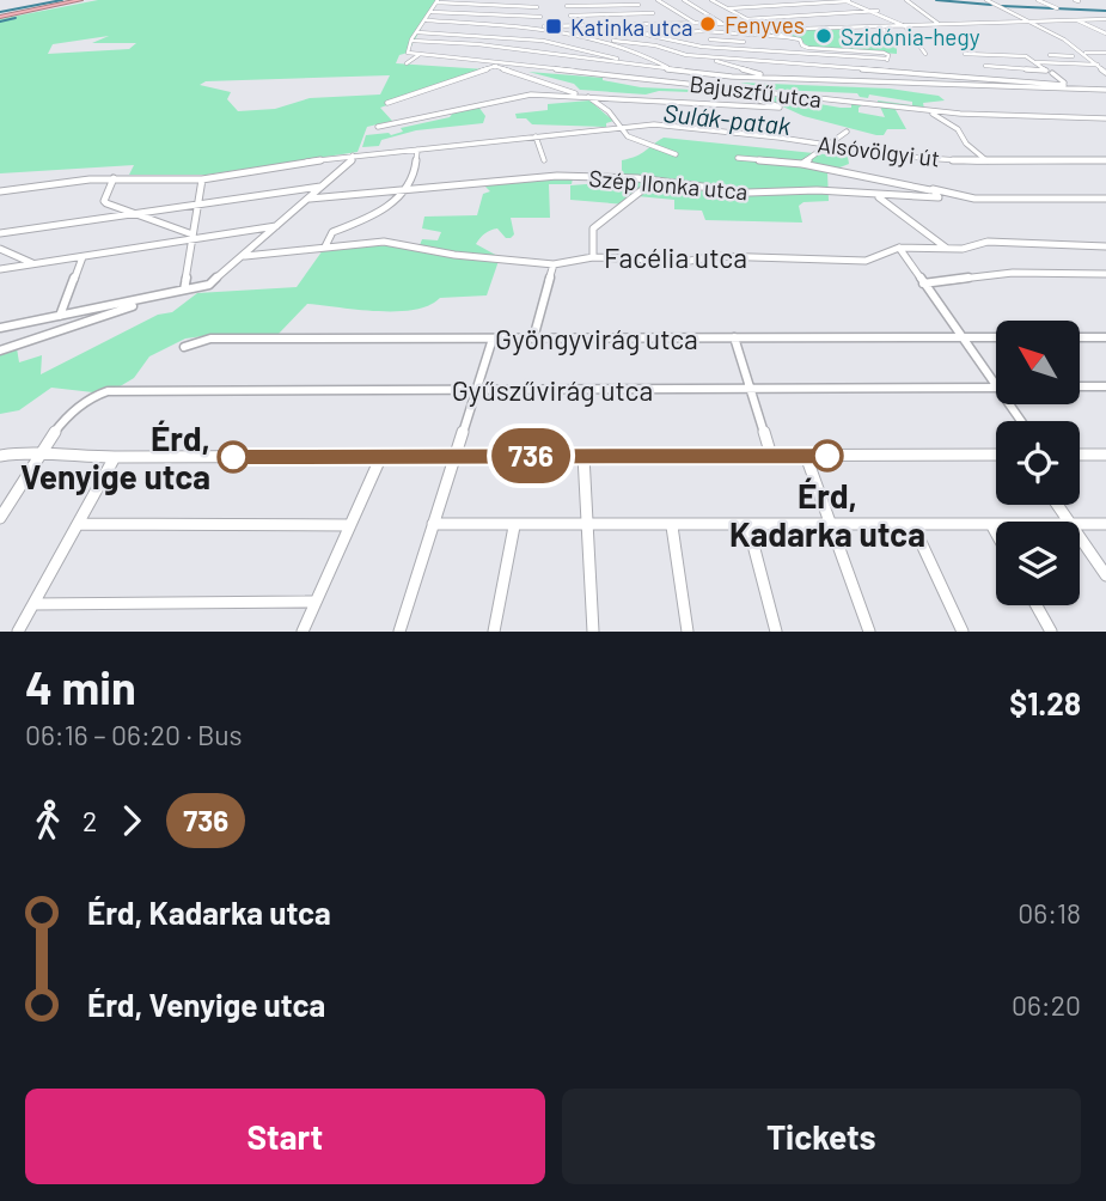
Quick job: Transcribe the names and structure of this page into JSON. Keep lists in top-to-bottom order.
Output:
{
  "streets": {
    "street": [
      "Bajuszfű utca",
      "Alsóvölgyi út",
      "Szép Ilonka utca",
      "Facélia utca",
      "Gyöngyvirág utca",
      "Gyűszűvirág utca"
    ]
  },
  "water": ["Sulák-patak"],
  "places": {
    "other": [
      "Fenyves",
      "Szidónia-hegy",
      "Érd, Kadarka utca",
      "Érd, Venyige utca"
    ],
    "transit": ["Katinka utca"]
  },
  "lines": ["bus line 736"],
  "north": "top left",
  "page": {
    "on_map": "736",
    "heading": ["4 min", "06:16 – 06:20 · Bus", "$1.28"],
    "legs": ["2", "736"],
    "list": [
      {
        "name": "Érd, Kadarka utca",
        "value": "06:18"
      },
      {
        "name": "Érd, Venyige utca",
        "value": "06:20"
      }
    ],
    "buttons": ["Start", "Tickets"]
  }
}
